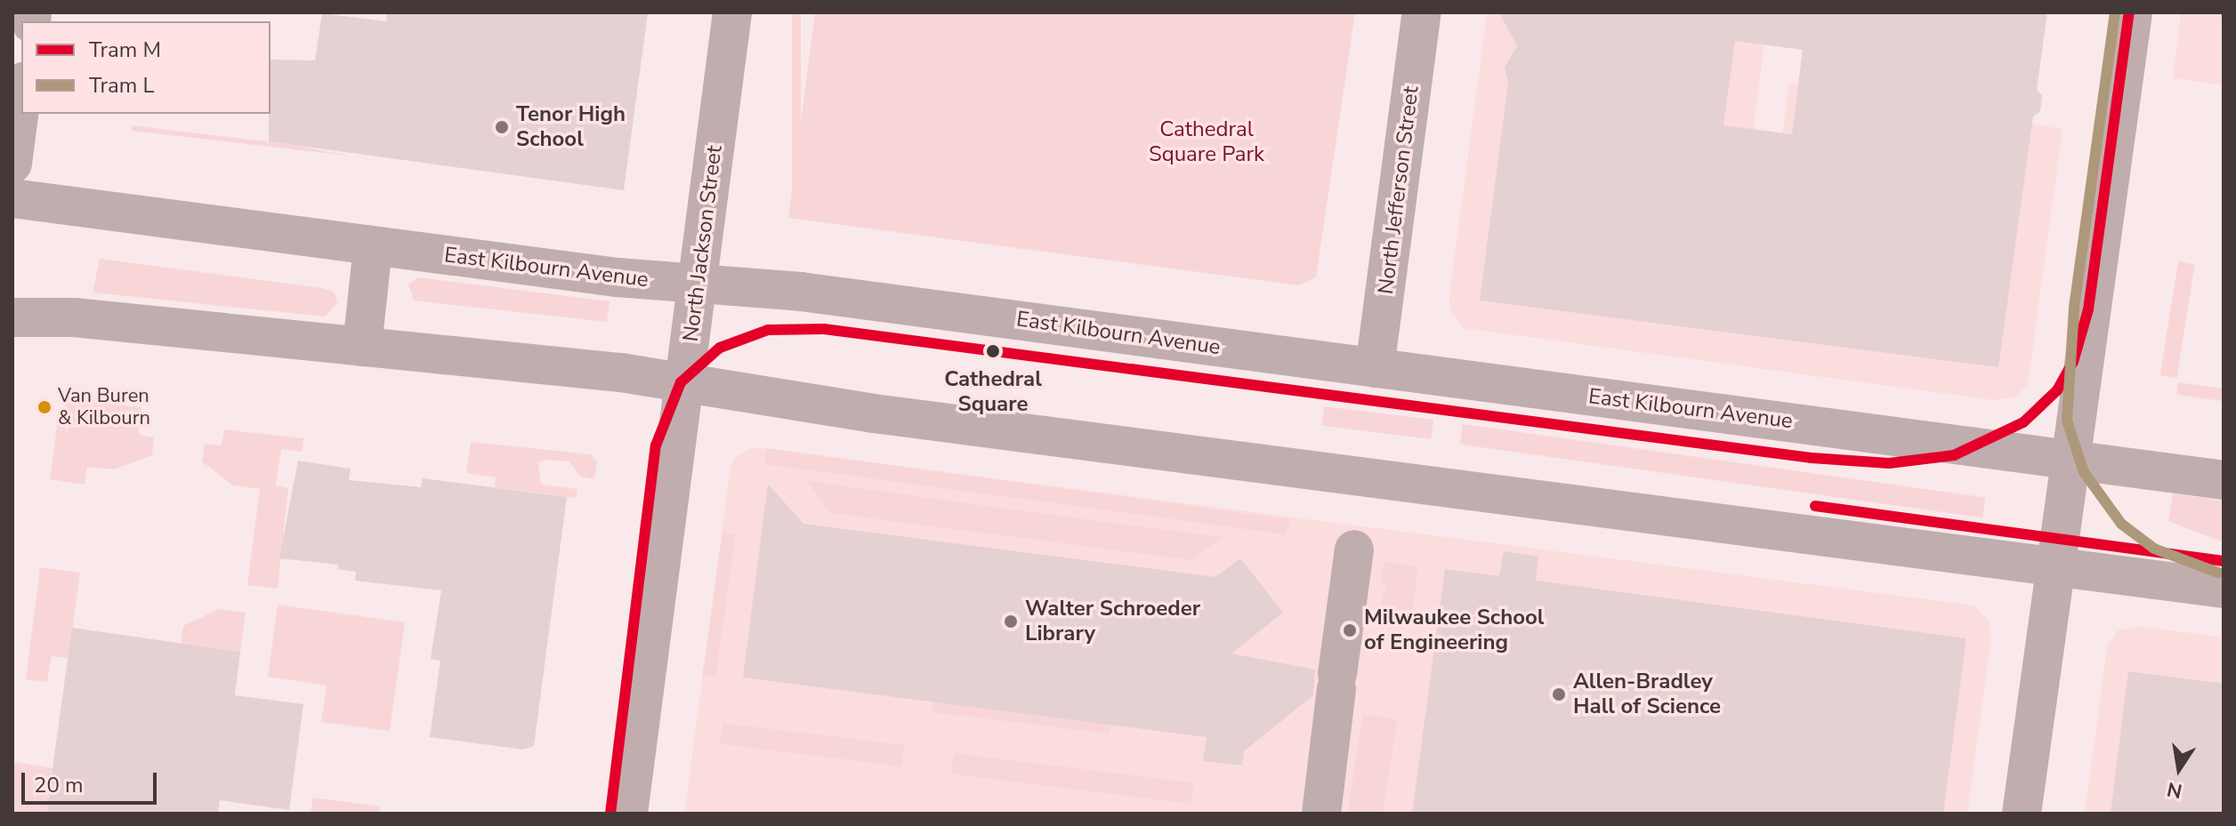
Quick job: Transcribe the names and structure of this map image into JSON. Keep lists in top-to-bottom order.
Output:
{
  "streets": {
    "main road": ["North Jackson Street"],
    "street": ["North Jefferson Street", "East Kilbourn Avenue"]
  },
  "crossings": [
    ["North Jefferson Street", "East Kilbourn Avenue"],
    ["North Jackson Street", "East Kilbourn Avenue"]
  ],
  "parks": ["Cathedral Square Park"],
  "places": [
    "Tenor High School",
    "Cathedral Square",
    "Van Buren & Kilbourn",
    "Walter Schroeder Library",
    "Milwaukee School of Engineering",
    "Allen-Bradley Hall of Science"
  ],
  "lines": ["tram line M", "tram line L"],
  "legend": ["Tram M", "Tram L"],
  "scale_bar": "20 m",
  "north": "bottom"
}
